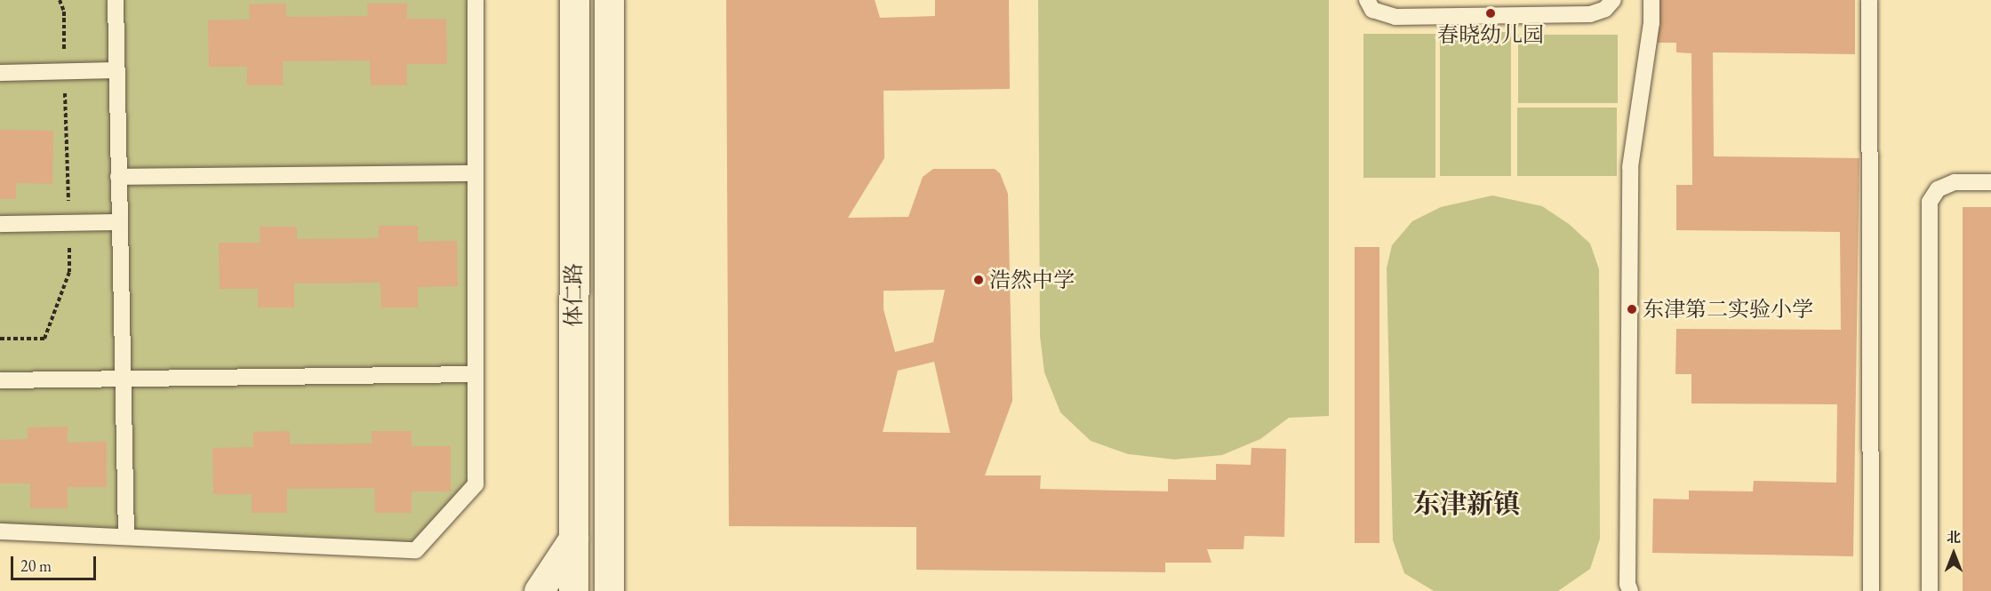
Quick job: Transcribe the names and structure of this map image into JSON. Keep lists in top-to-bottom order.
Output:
{
  "streets": {
    "street": ["体仁路"]
  },
  "districts": ["东津新镇"],
  "places": ["春晓幼儿园", "浩然中学", "东津第二实验小学"],
  "scale_bar": "20 m",
  "north": "top"
}
